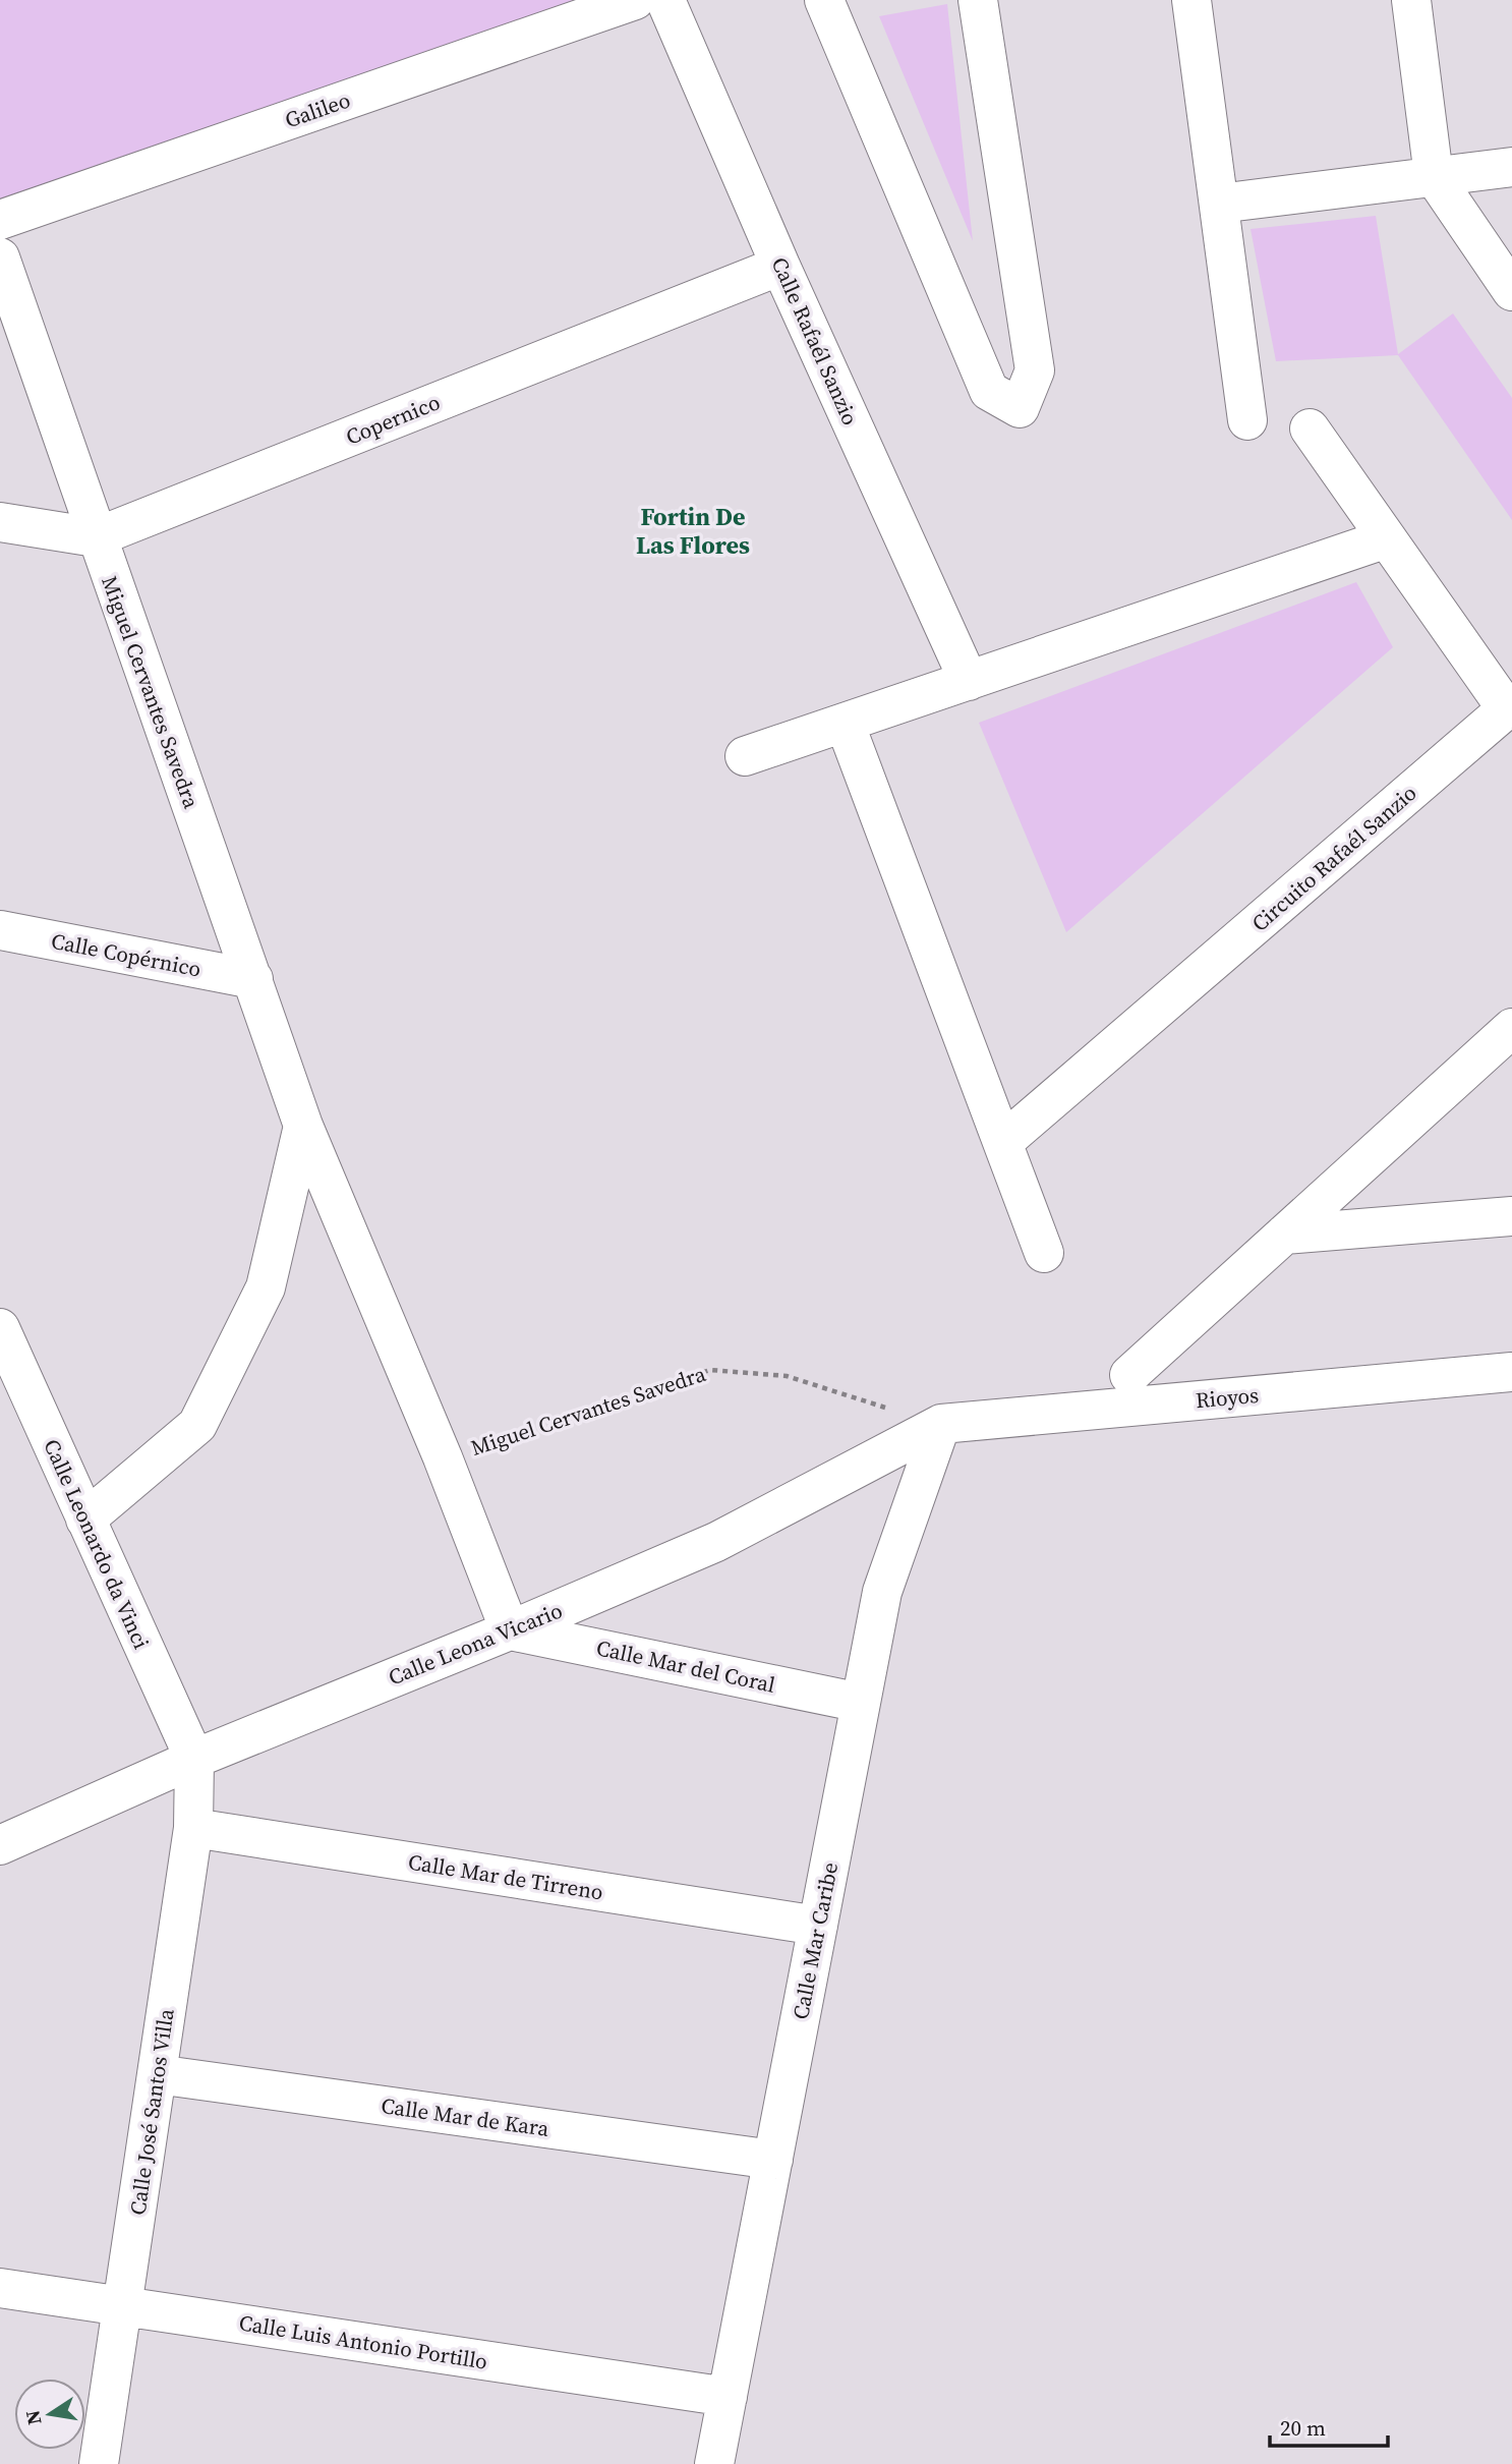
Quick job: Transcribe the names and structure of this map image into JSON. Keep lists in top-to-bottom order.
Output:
{
  "streets": {
    "street": [
      "Galileo",
      "Calle Rafaél Sanzio",
      "Copernico",
      "Miguel Cervantes Savedra",
      "Circuito Rafaél Sanzio",
      "Calle Copérnico",
      "Rioyos",
      "Calle Leonardo da Vinci",
      "Calle Leona Vicario",
      "Calle Mar del Coral",
      "Calle Mar de Tirreno",
      "Calle Mar Caribe",
      "Calle José Santos Villa",
      "Calle Mar de Kara",
      "Calle Luis Antonio Portillo"
    ]
  },
  "crossings": [
    ["Calle Rafaél Sanzio", "Copernico"],
    ["Copernico", "Miguel Cervantes Savedra"],
    ["Miguel Cervantes Savedra", "Calle Copérnico"],
    ["Miguel Cervantes Savedra", "Rioyos"],
    ["Miguel Cervantes Savedra", "Calle Leona Vicario"],
    ["Miguel Cervantes Savedra", "Calle Mar del Coral"],
    ["Miguel Cervantes Savedra", "Calle Mar Caribe"],
    ["Rioyos", "Calle Leona Vicario"],
    ["Rioyos", "Calle Mar Caribe"],
    ["Calle Leonardo da Vinci", "Calle Leona Vicario"],
    ["Calle Leonardo da Vinci", "Calle José Santos Villa"],
    ["Calle Leona Vicario", "Calle Mar del Coral"],
    ["Calle Leona Vicario", "Calle Mar Caribe"],
    ["Calle Leona Vicario", "Calle José Santos Villa"],
    ["Calle Mar del Coral", "Calle Mar Caribe"],
    ["Calle Mar de Tirreno", "Calle Mar Caribe"],
    ["Calle Mar de Tirreno", "Calle José Santos Villa"],
    ["Calle Mar Caribe", "Calle Mar de Kara"],
    ["Calle Mar Caribe", "Calle Luis Antonio Portillo"],
    ["Calle José Santos Villa", "Calle Mar de Kara"],
    ["Calle José Santos Villa", "Calle Luis Antonio Portillo"]
  ],
  "districts": ["Fortin De Las Flores"],
  "scale_bar": "20 m",
  "north": "left"
}
